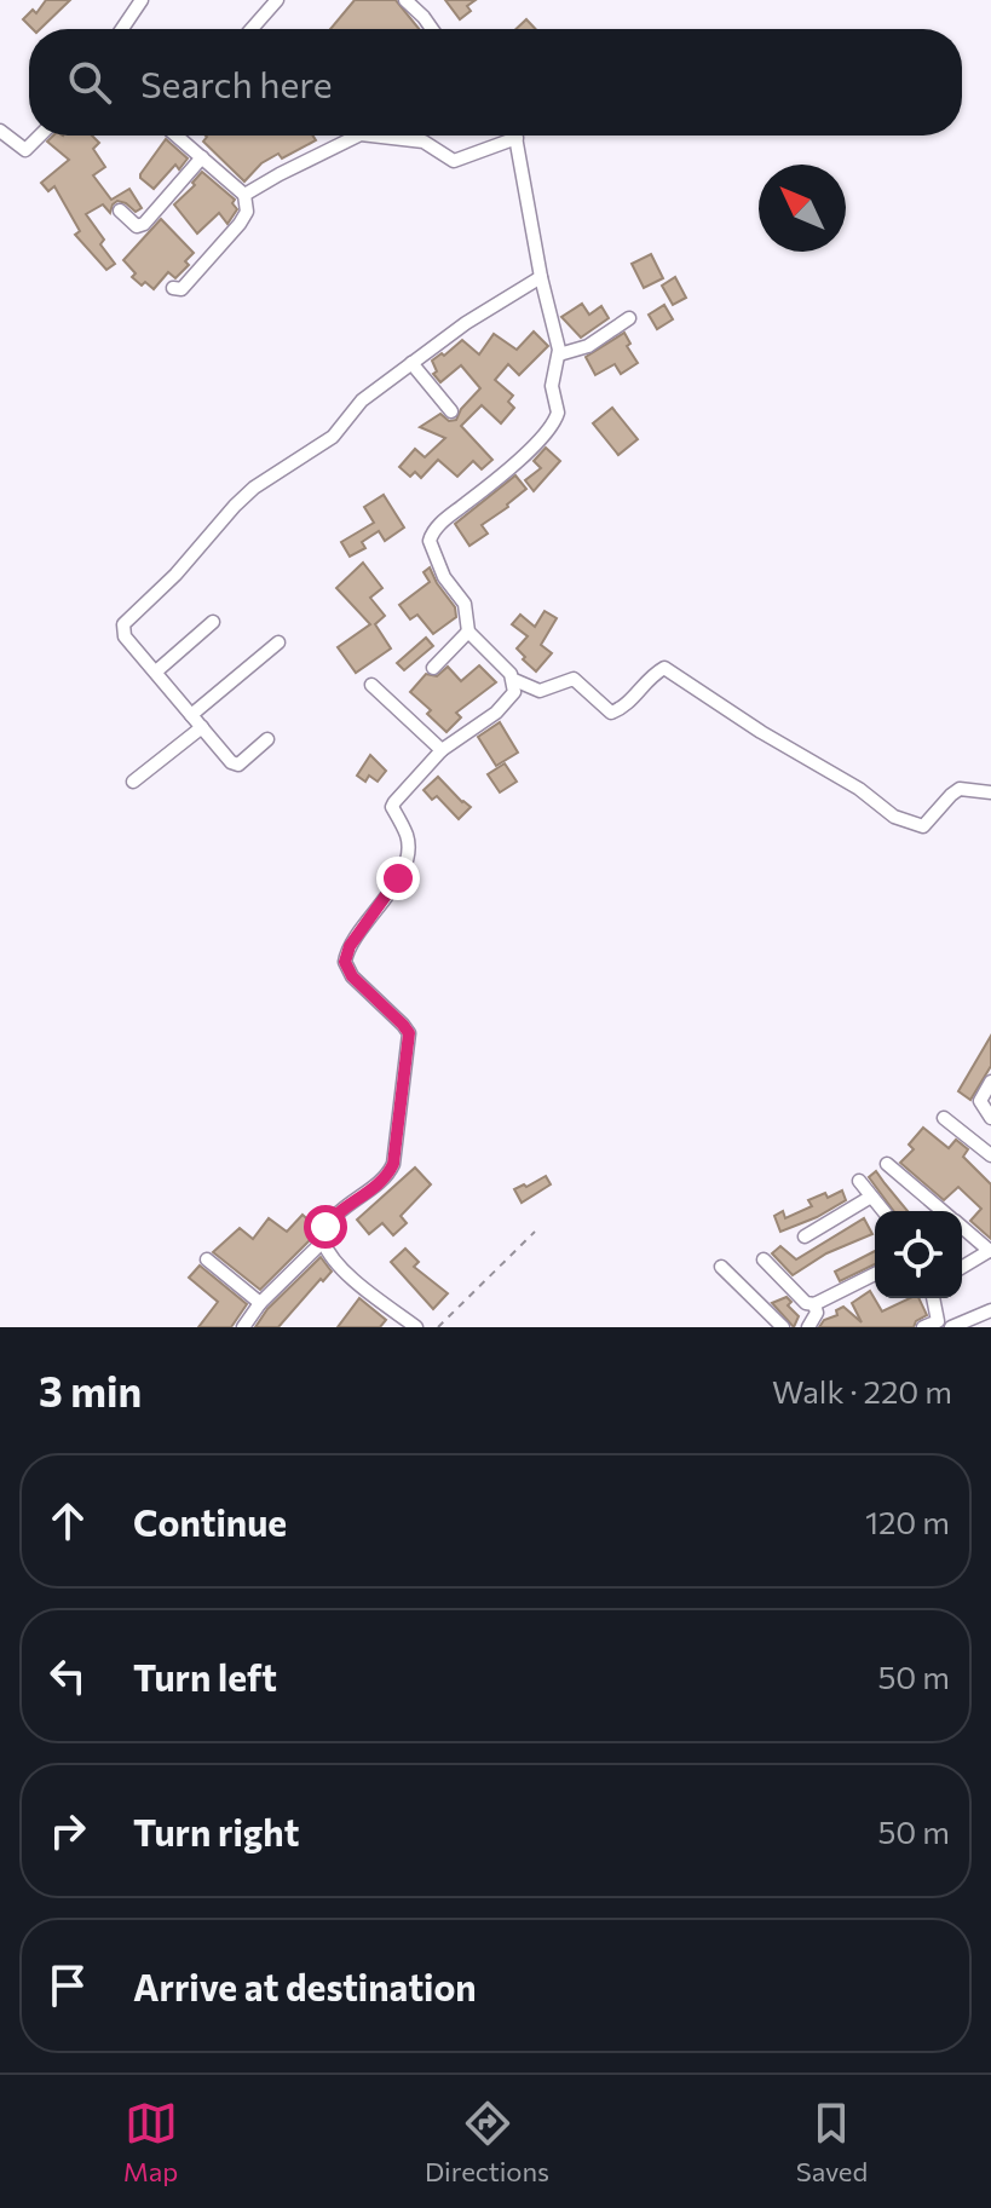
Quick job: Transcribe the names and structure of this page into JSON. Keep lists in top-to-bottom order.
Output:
{
  "north": "top left",
  "page": {
    "search": "Search here",
    "heading": ["3 min", "Walk · 220 m"],
    "list": [
      ["Continue", "120 m"],
      ["Turn left", "50 m"],
      ["Turn right", "50 m"],
      "Arrive at destination"
    ],
    "nav": ["Map", "Directions", "Saved"]
  }
}
